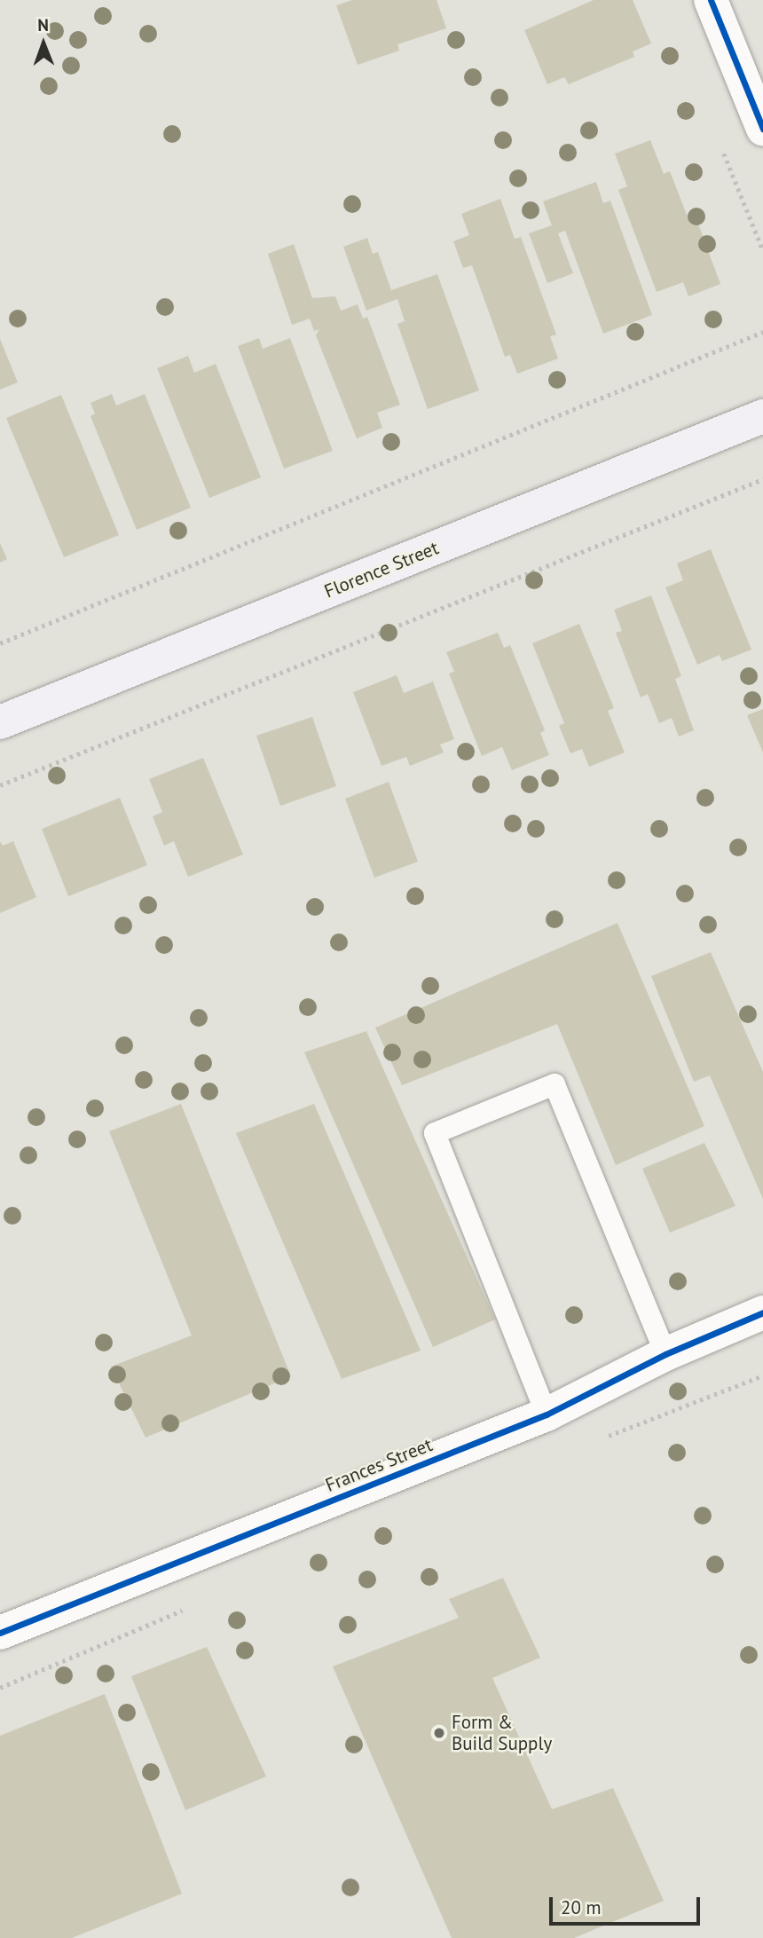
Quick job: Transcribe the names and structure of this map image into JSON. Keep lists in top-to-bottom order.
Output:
{
  "streets": {
    "main road": ["Florence Street"],
    "street": ["Frances Street"]
  },
  "places": ["Form & Build Supply"],
  "scale_bar": "20 m",
  "north": "top"
}
